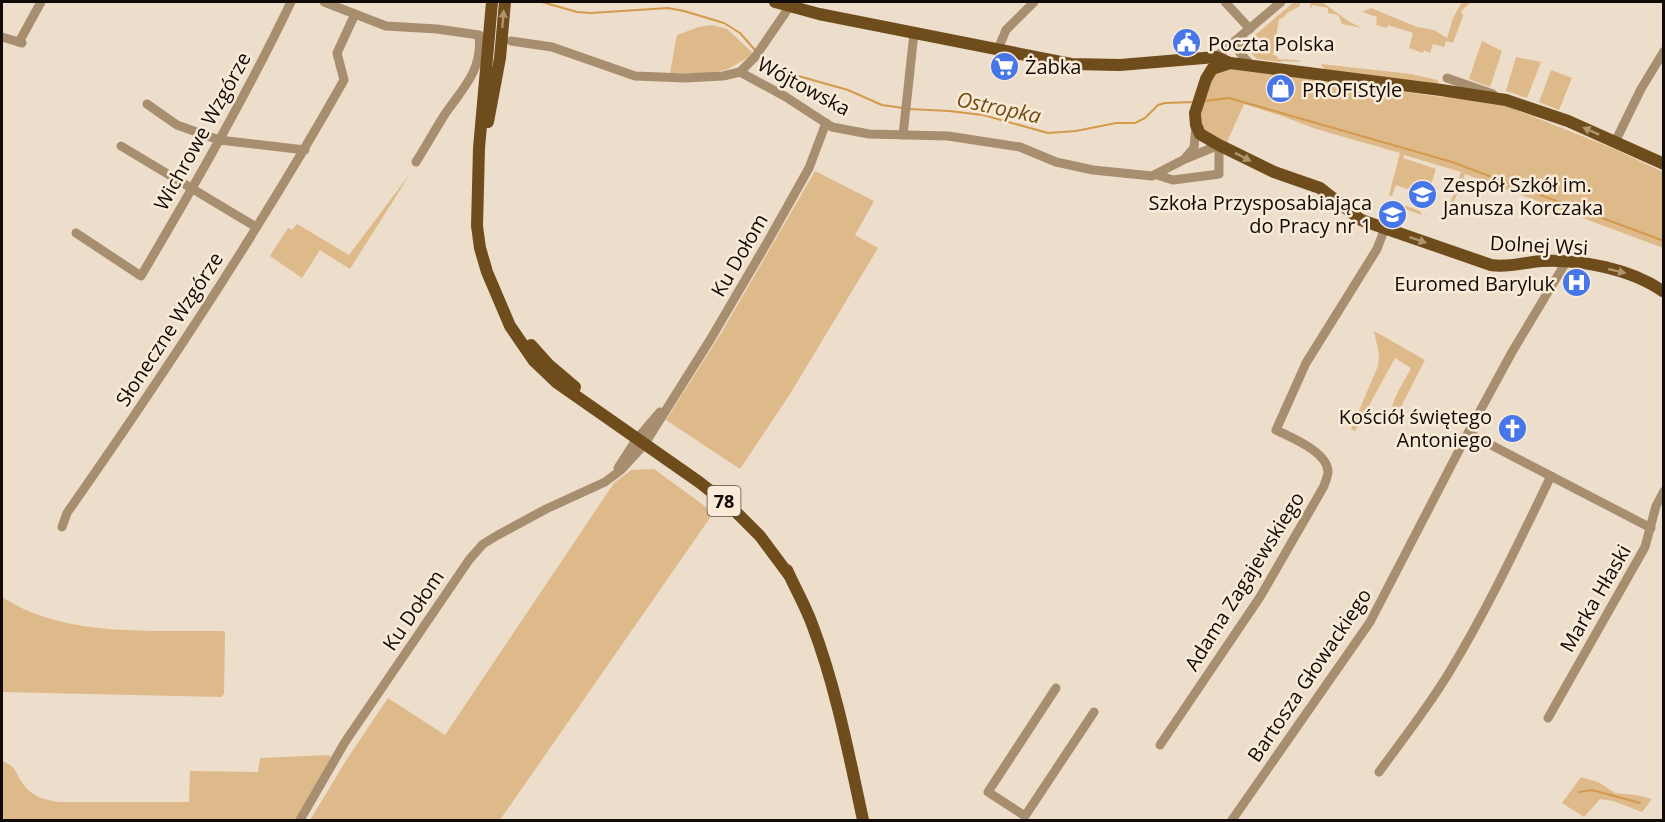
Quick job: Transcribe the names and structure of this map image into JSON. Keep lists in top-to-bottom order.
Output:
{
  "streets": {
    "main road": ["Dolnej Wsi", "78"],
    "street": [
      "Wójtowska",
      "Wichrowe Wzgórze",
      "Ku Dołom",
      "Słoneczne Wzgórze",
      "Adama Zagajewskiego",
      "Marka Hłaski",
      "Bartosza Głowackiego"
    ]
  },
  "crossings": [
    ["Wójtowska", "Ku Dołom"],
    ["Dolnej Wsi", "Adama Zagajewskiego"],
    ["Dolnej Wsi", "Bartosza Głowackiego"],
    ["Ku Dołom", "78"]
  ],
  "one_way": ["Dolnej Wsi"],
  "water": ["Ostropka"],
  "places": {
    "public building": ["Poczta Polska"],
    "supermarket": ["Żabka"],
    "shop": ["PROFIStyle"],
    "school or university": ["Zespół Szkół im. Janusza Korczaka", "Szkoła Przysposabiająca do Pracy nr 1"],
    "hospital": ["Euromed Baryluk"],
    "church": ["Kościół świętego Antoniego"]
  }
}
